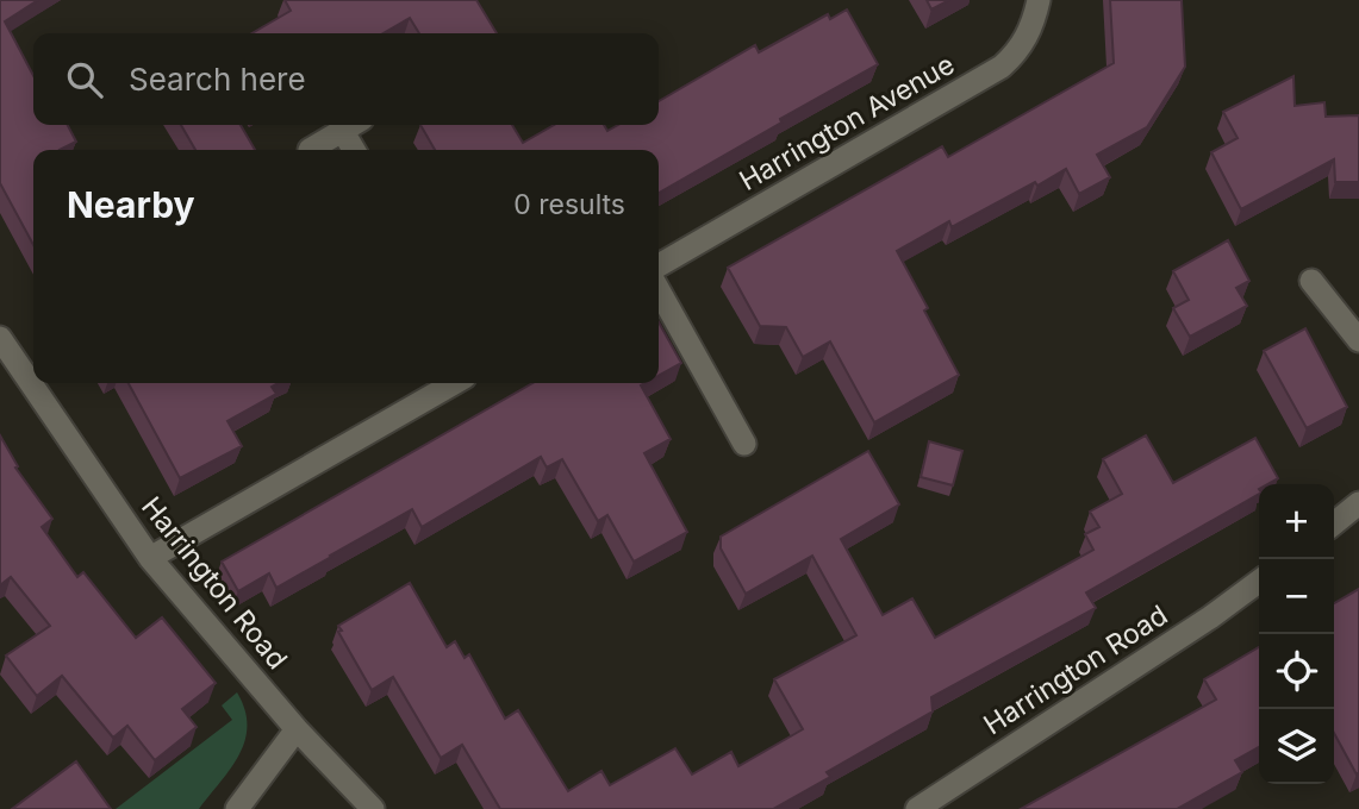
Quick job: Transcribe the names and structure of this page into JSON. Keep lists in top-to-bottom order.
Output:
{
  "streets": {
    "street": ["Harrington Avenue", "Harrington Road"]
  },
  "page": {
    "search": "Search here",
    "heading": ["Nearby", "0 results"],
    "map_buttons": ["+", "−"]
  }
}
